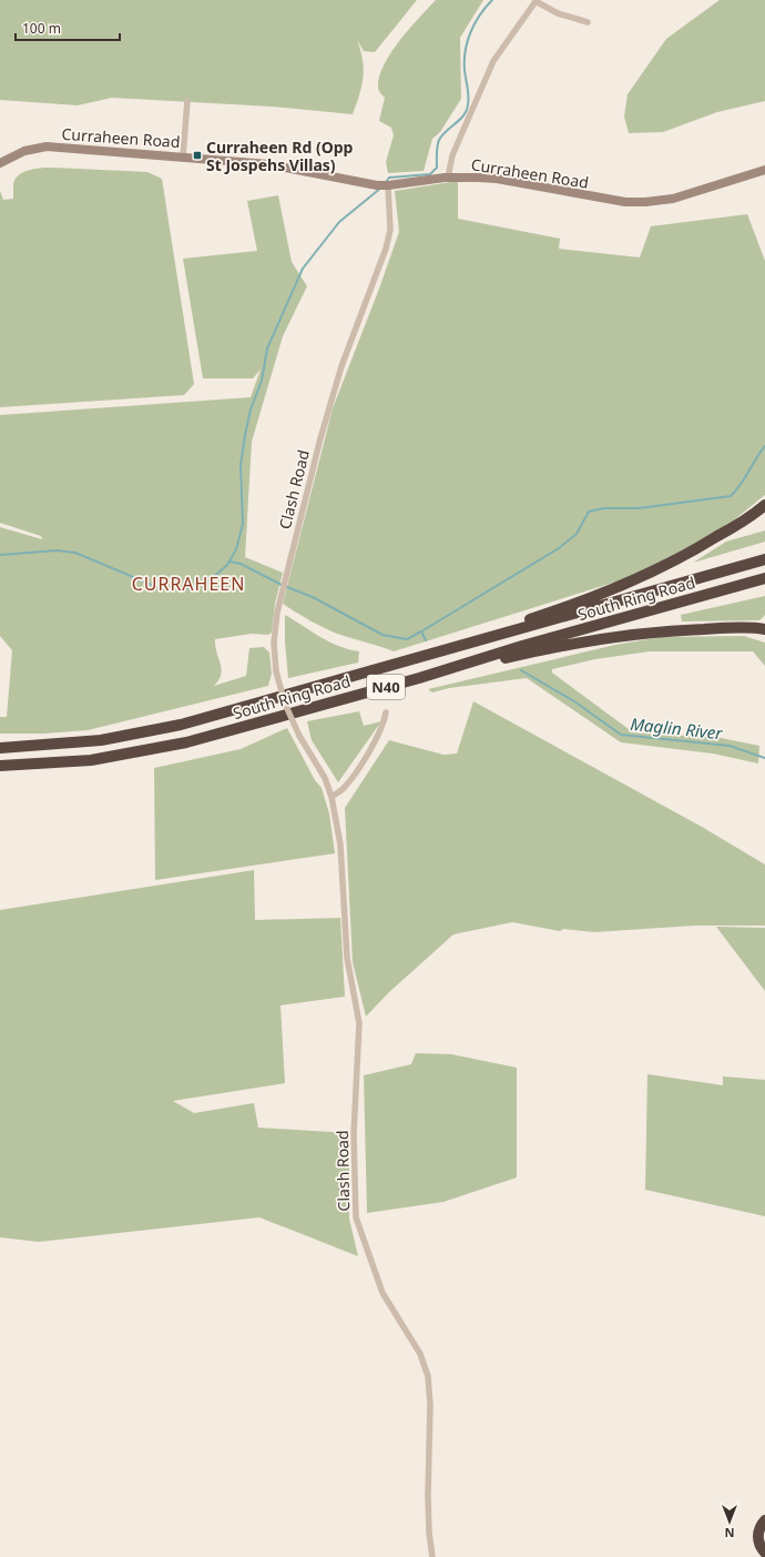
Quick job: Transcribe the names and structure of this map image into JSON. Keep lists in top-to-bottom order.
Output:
{
  "streets": {
    "highway": ["South Ring Road", "N40"],
    "street": ["Curraheen Road", "Clash Road"]
  },
  "crossings": [
    ["Curraheen Road", "Clash Road"],
    ["South Ring Road", "N40"]
  ],
  "districts": ["CURRAHEEN"],
  "water": ["Maglin River"],
  "places": {
    "transit": ["Curraheen Rd (Opp St Jospehs Villas)"]
  },
  "scale_bar": "100 m",
  "north": "bottom"
}
